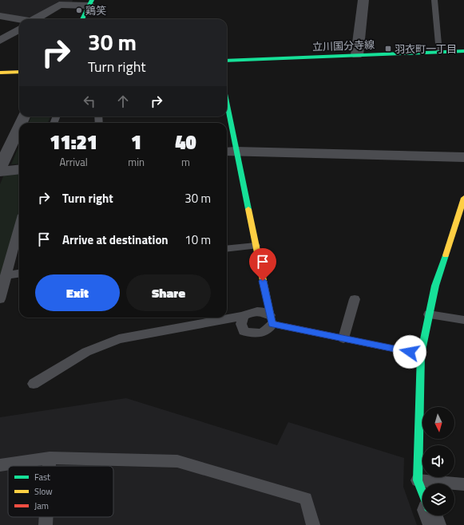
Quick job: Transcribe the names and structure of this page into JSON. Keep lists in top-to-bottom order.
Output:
{
  "streets": {
    "street": ["立川国分寺線"]
  },
  "places": {
    "other": ["鶏笑"],
    "transit": ["羽衣町一丁目"]
  },
  "legend": ["Fast", "Slow", "Jam"],
  "north": "bottom",
  "page": {
    "turn": ["30 m", "Turn right"],
    "eta": [
      "11:21",
      "Arrival",
      "1",
      "min",
      "40",
      "m"
    ],
    "list": [
      {
        "name": "Turn right",
        "value": "30 m"
      },
      {
        "name": "Arrive at destination",
        "value": "10 m"
      }
    ],
    "buttons": ["Exit", "Share"]
  }
}
